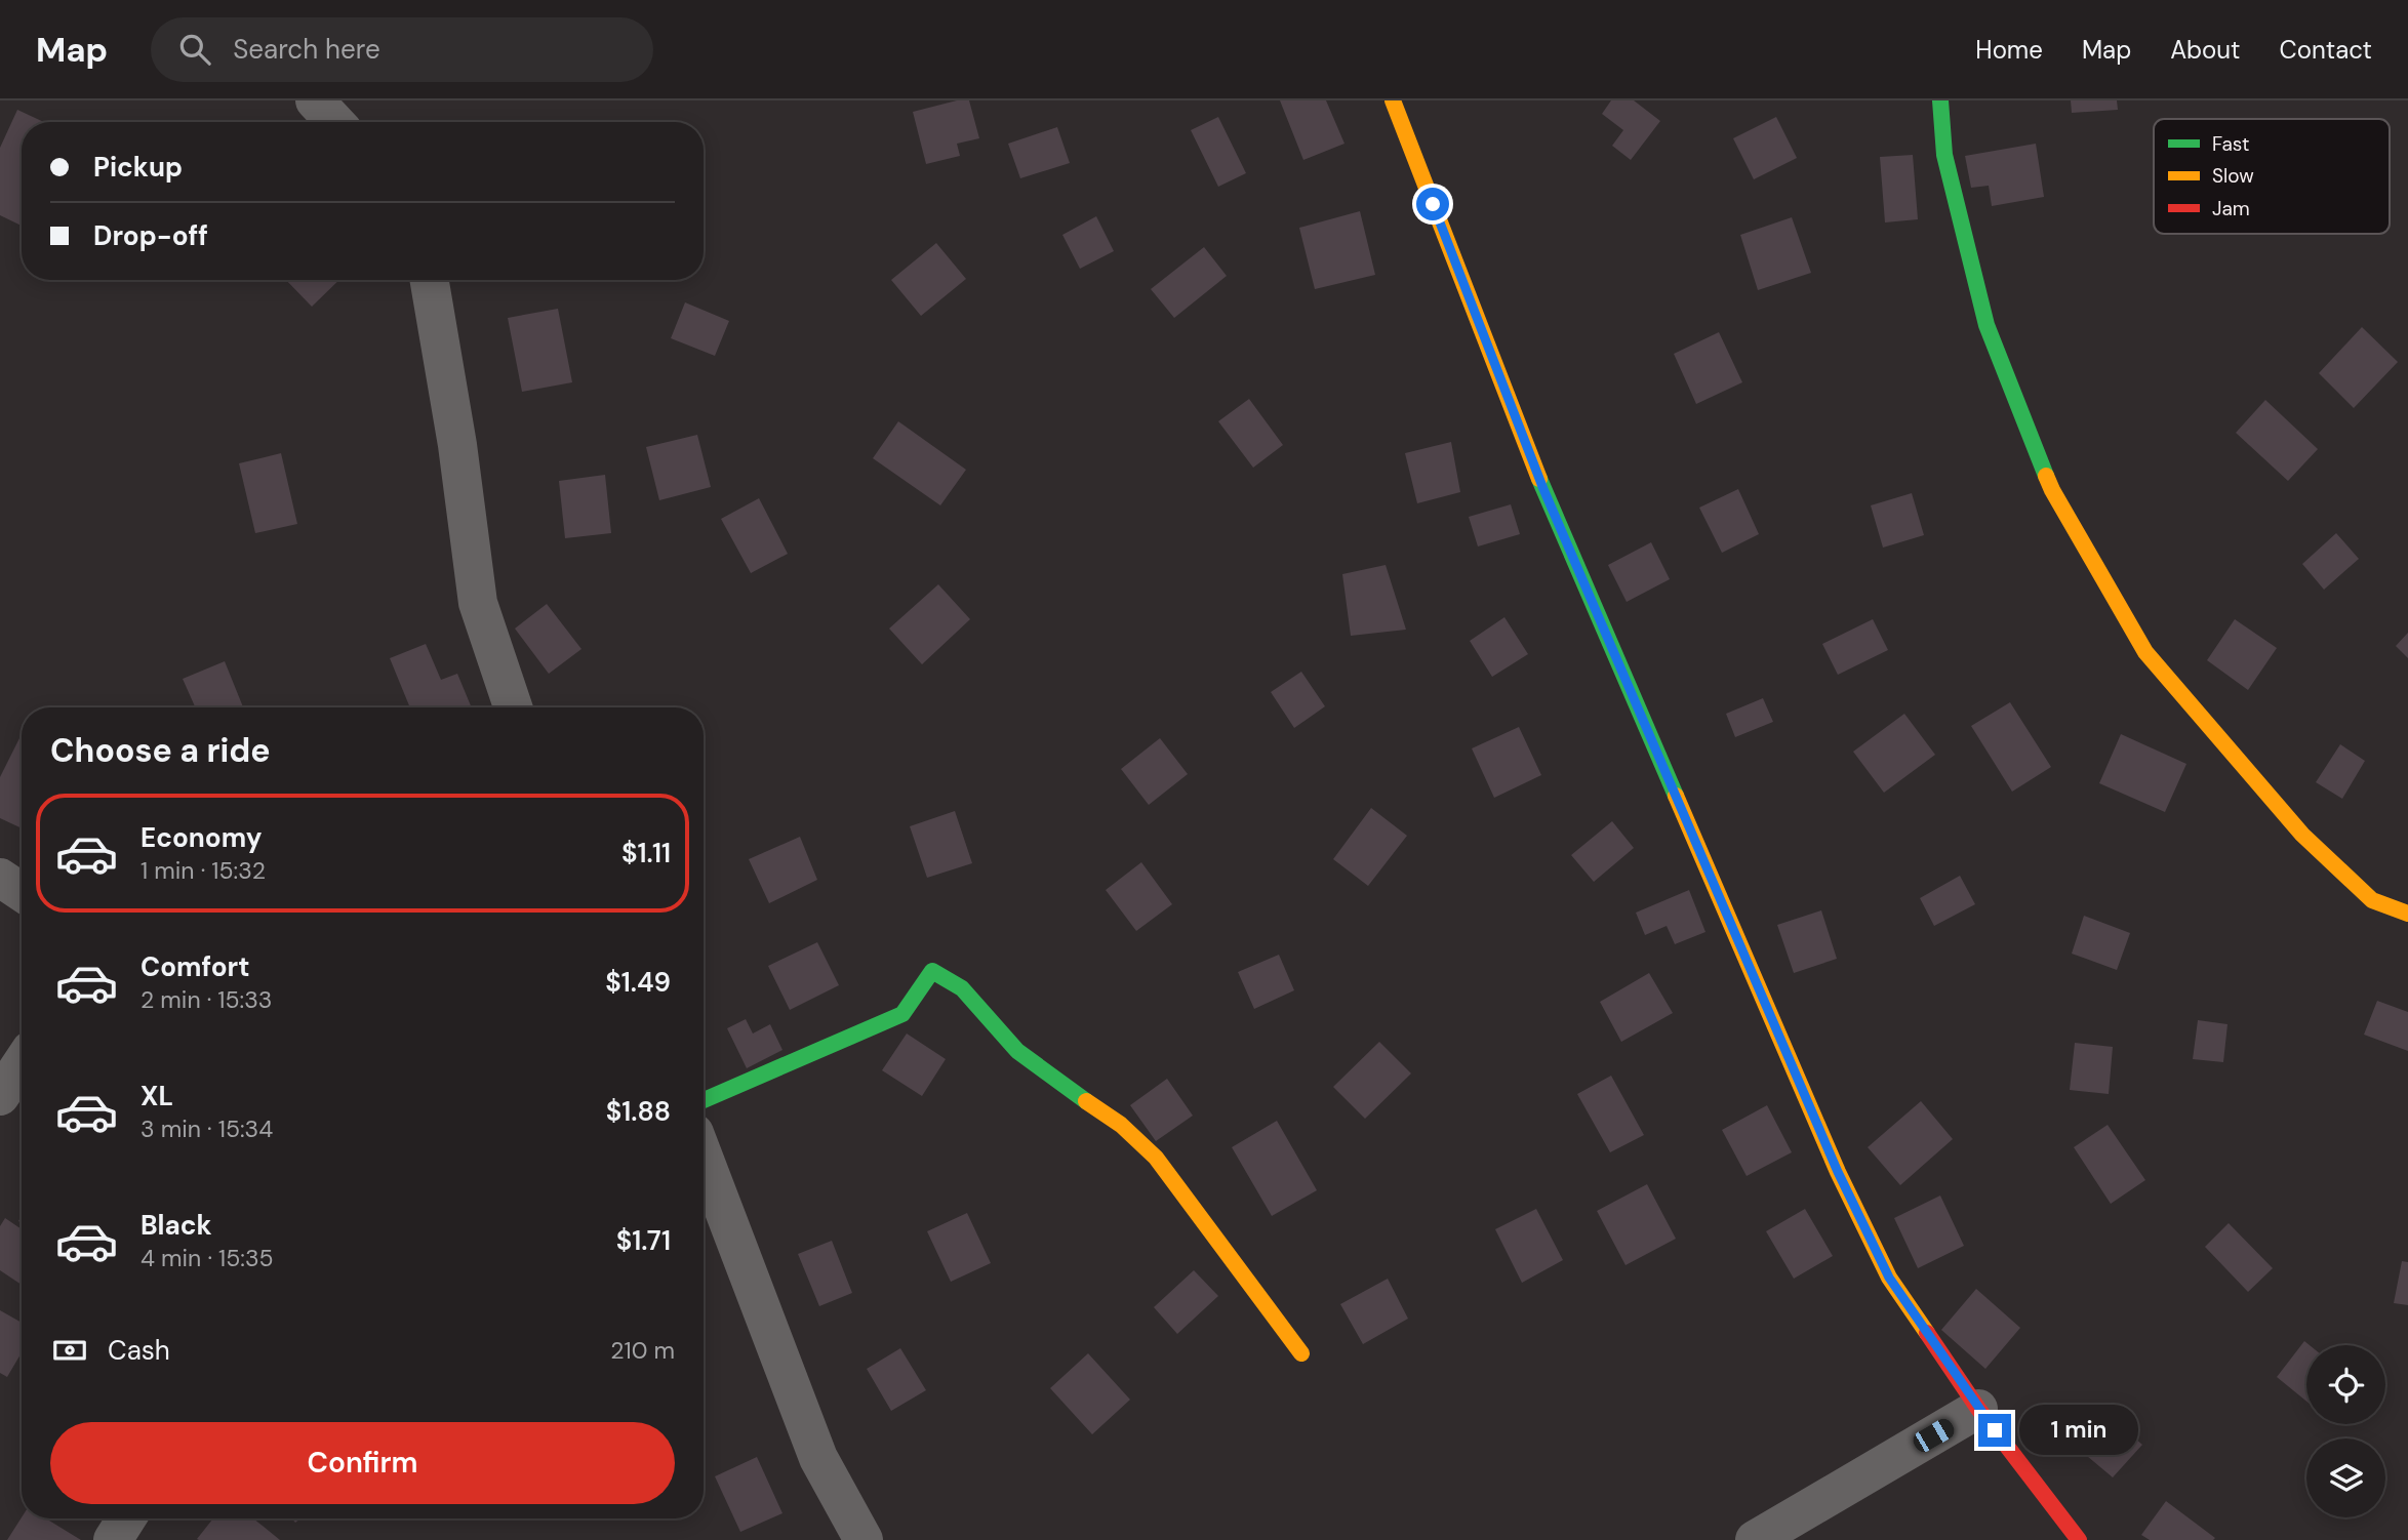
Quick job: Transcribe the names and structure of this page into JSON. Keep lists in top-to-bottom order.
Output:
{
  "legend": ["Fast", "Slow", "Jam"],
  "page": {
    "header": "Map",
    "search": "Search here",
    "nav": [
      "Home",
      "Map",
      "About",
      "Contact"
    ],
    "banner": ["Pickup", "Drop-off"],
    "heading": "Choose a ride",
    "list": [
      {
        "name": "Economy",
        "note": "1 min · 15:32",
        "value": "$1.11"
      },
      {
        "name": "Comfort",
        "note": "2 min · 15:33",
        "value": "$1.49"
      },
      {
        "name": "XL",
        "note": "3 min · 15:34",
        "value": "$1.88"
      },
      {
        "name": "Black",
        "note": "4 min · 15:35",
        "value": "$1.71"
      }
    ],
    "pay": ["Cash", "210 m"],
    "bubble": "1 min",
    "buttons": "Confirm"
  }
}
